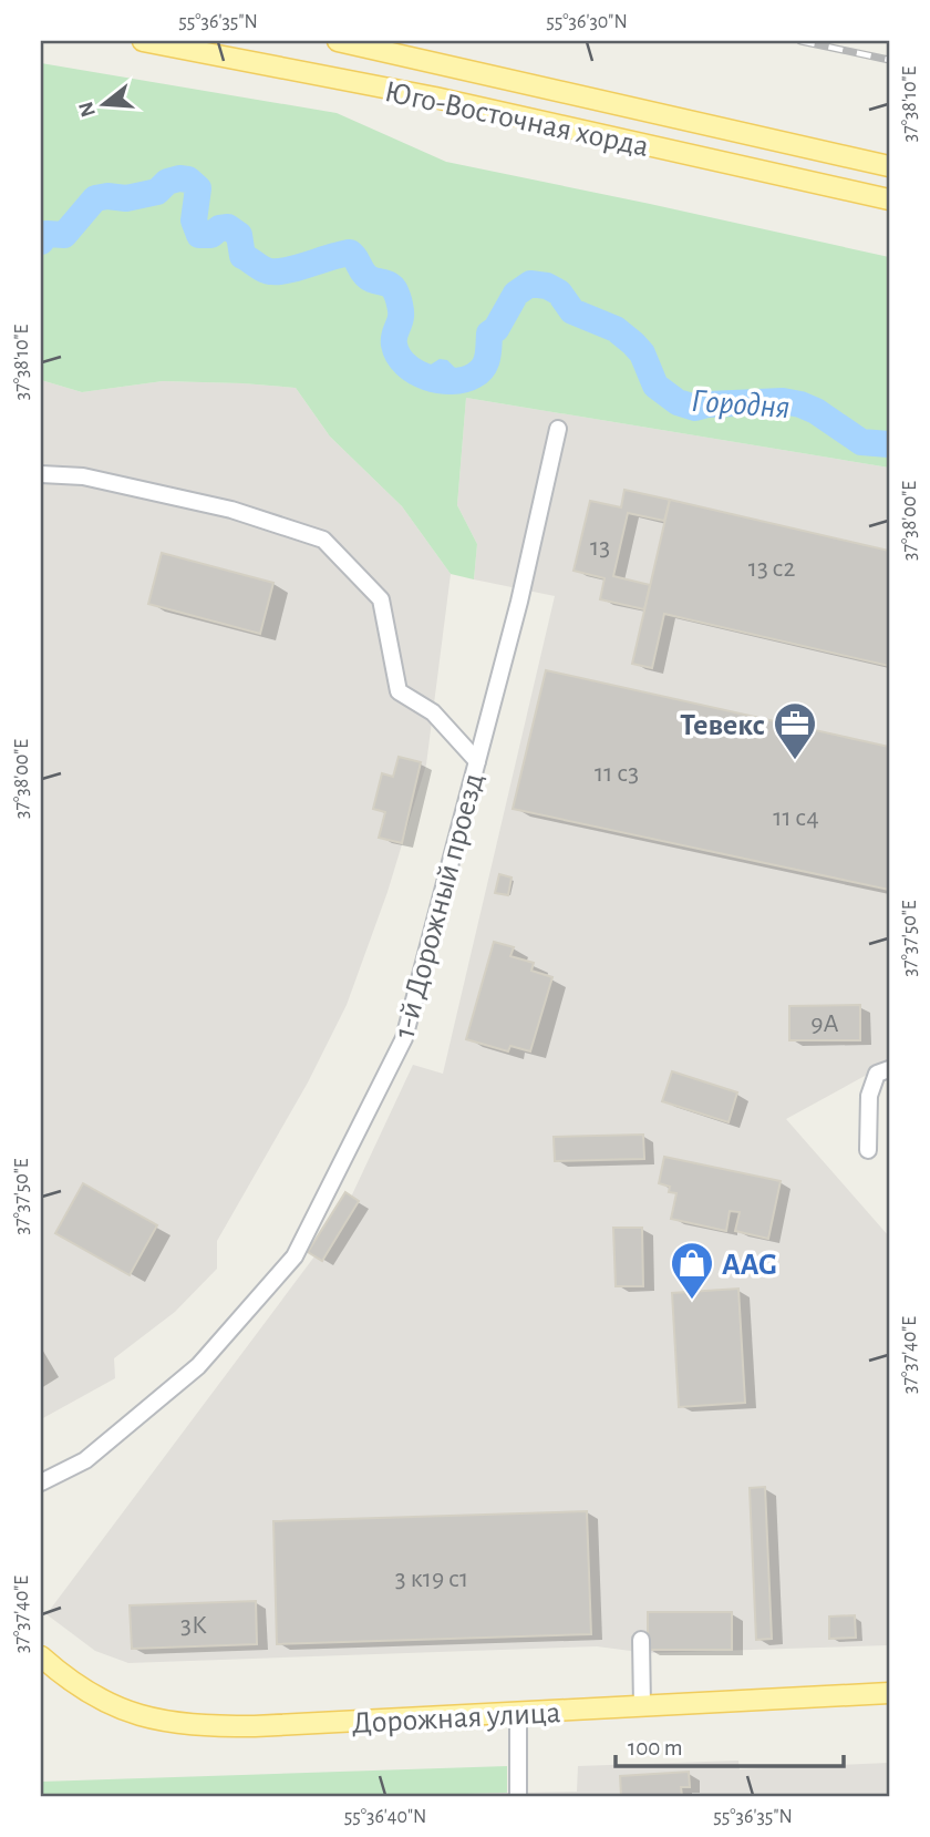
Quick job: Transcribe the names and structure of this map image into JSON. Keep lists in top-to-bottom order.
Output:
{
  "streets": {
    "main road": ["Юго-Восточная хорда", "Дорожная улица"],
    "street": ["1-й Дорожный проезд"]
  },
  "water": ["Городня"],
  "places": {
    "office": ["Тевекс"],
    "shop": ["AAG"]
  },
  "house_numbers": [
    "13",
    "13 с2",
    "11 с3",
    "11 с4",
    "9А",
    "3 к19 с1",
    "3К"
  ],
  "scale_bar": "100 m",
  "north": "left",
  "coordinates": [
    "55°36'35\"N",
    "55°36'30\"N",
    "37°38'10\"E",
    "37°38'00\"E",
    "37°37'50\"E",
    "37°37'40\"E",
    "55°36'40\"N"
  ]
}
